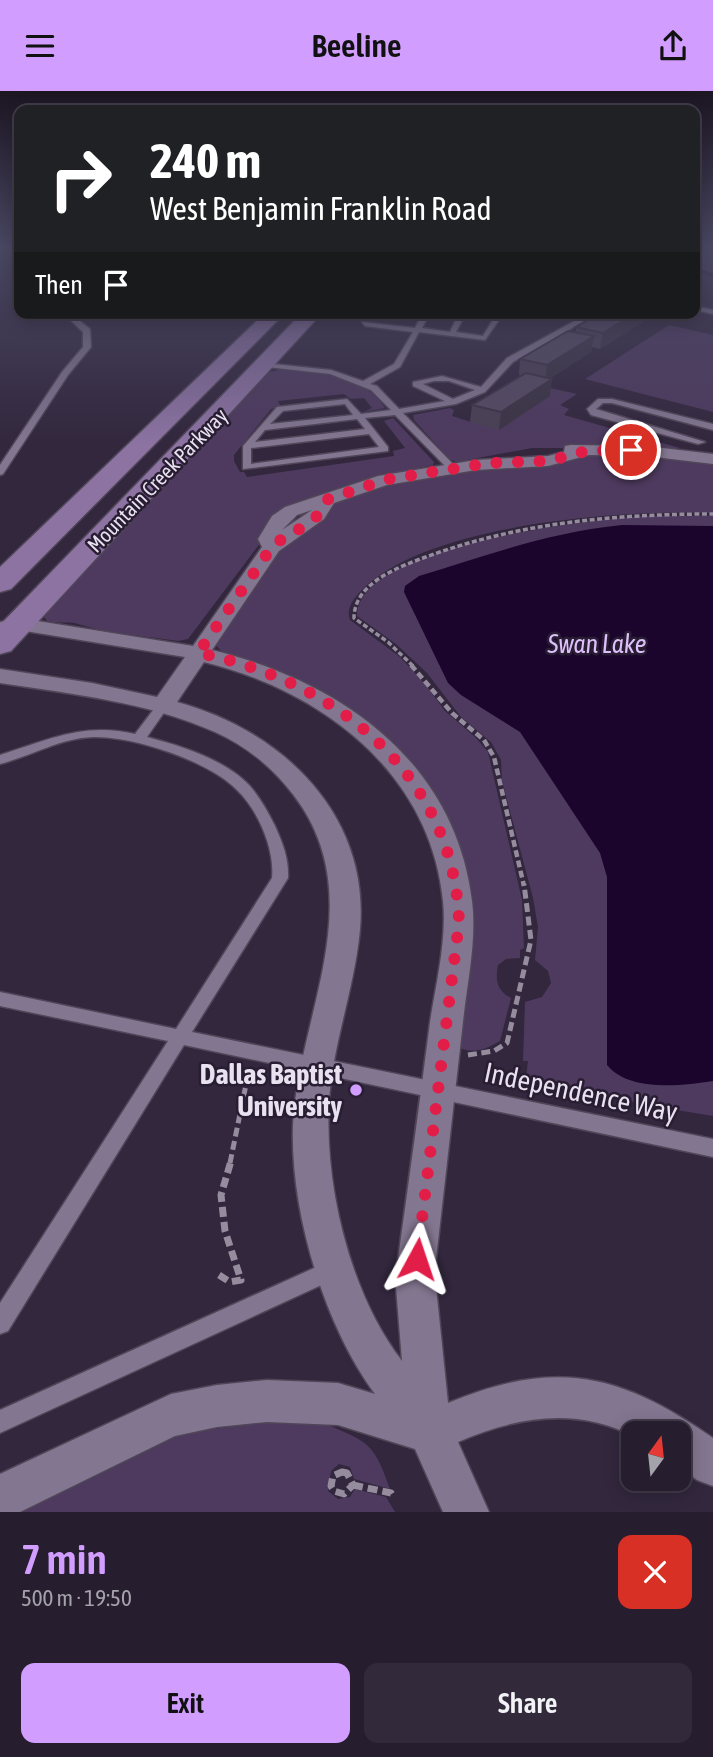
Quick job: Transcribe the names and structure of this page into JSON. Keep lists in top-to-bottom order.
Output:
{
  "streets": {
    "main road": ["Mountain Creek Parkway"],
    "lane": ["Independence Way"]
  },
  "water": ["Swan Lake"],
  "places": ["Dallas Baptist University"],
  "north": "top",
  "page": {
    "header": "Beeline",
    "turn": ["240 m", "West Benjamin Franklin Road"],
    "then": "Then",
    "heading": ["7 min", "500 m · 19:50"],
    "buttons": ["Exit", "Share"]
  }
}
